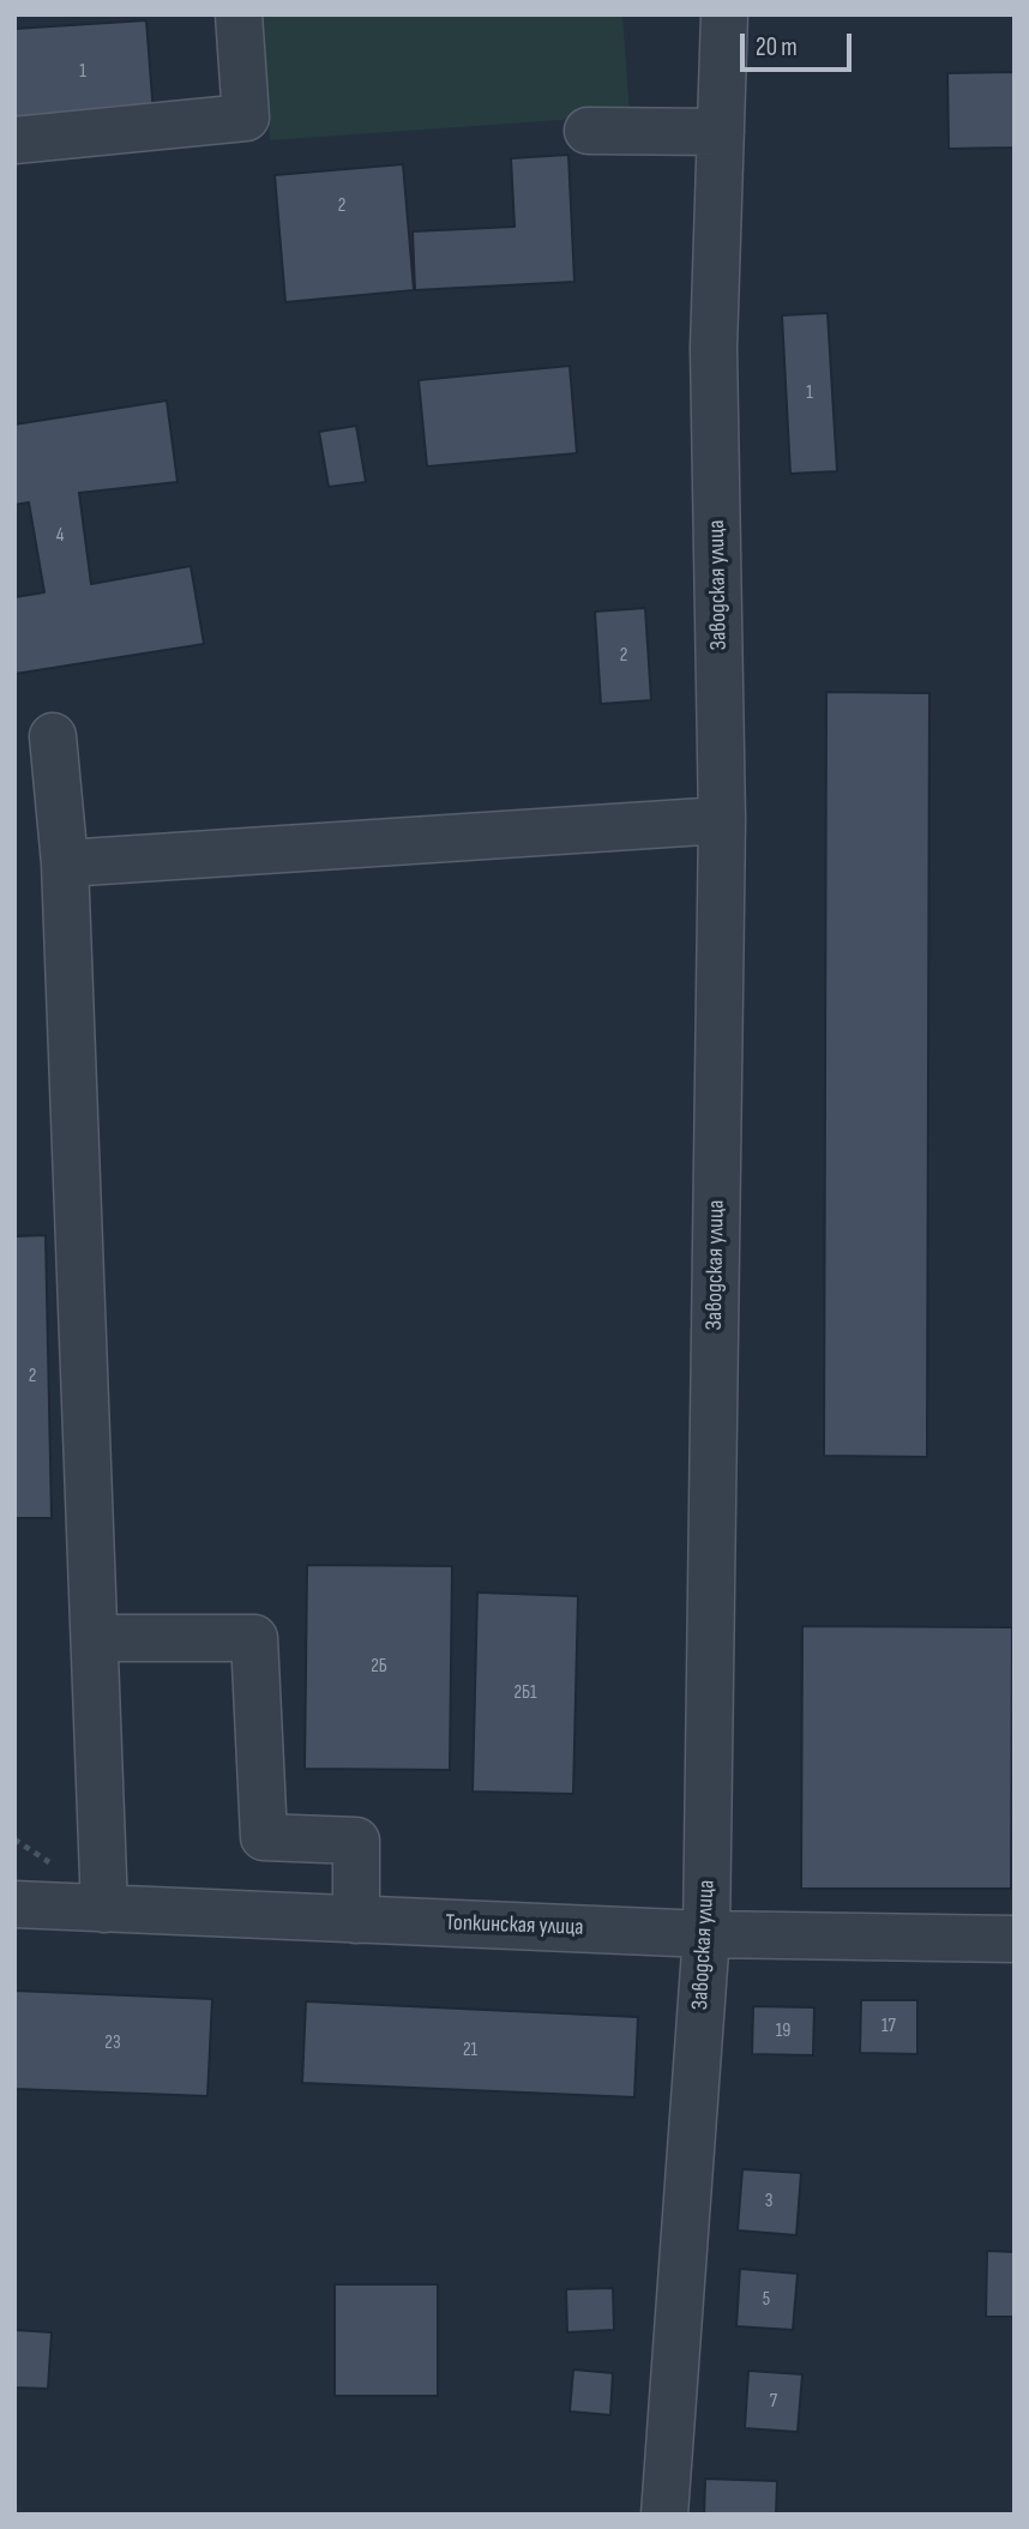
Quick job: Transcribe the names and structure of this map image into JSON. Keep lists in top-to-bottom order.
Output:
{
  "streets": {
    "street": ["Заводская улица", "Топкинская улица"]
  },
  "crossings": [
    ["Заводская улица", "Топкинская улица"]
  ],
  "house_numbers": [
    "1",
    "2",
    "1",
    "4",
    "2",
    "2",
    "2Б",
    "2Б1",
    "17",
    "19",
    "23",
    "21",
    "3",
    "5",
    "7"
  ],
  "scale_bar": "20 m"
}
